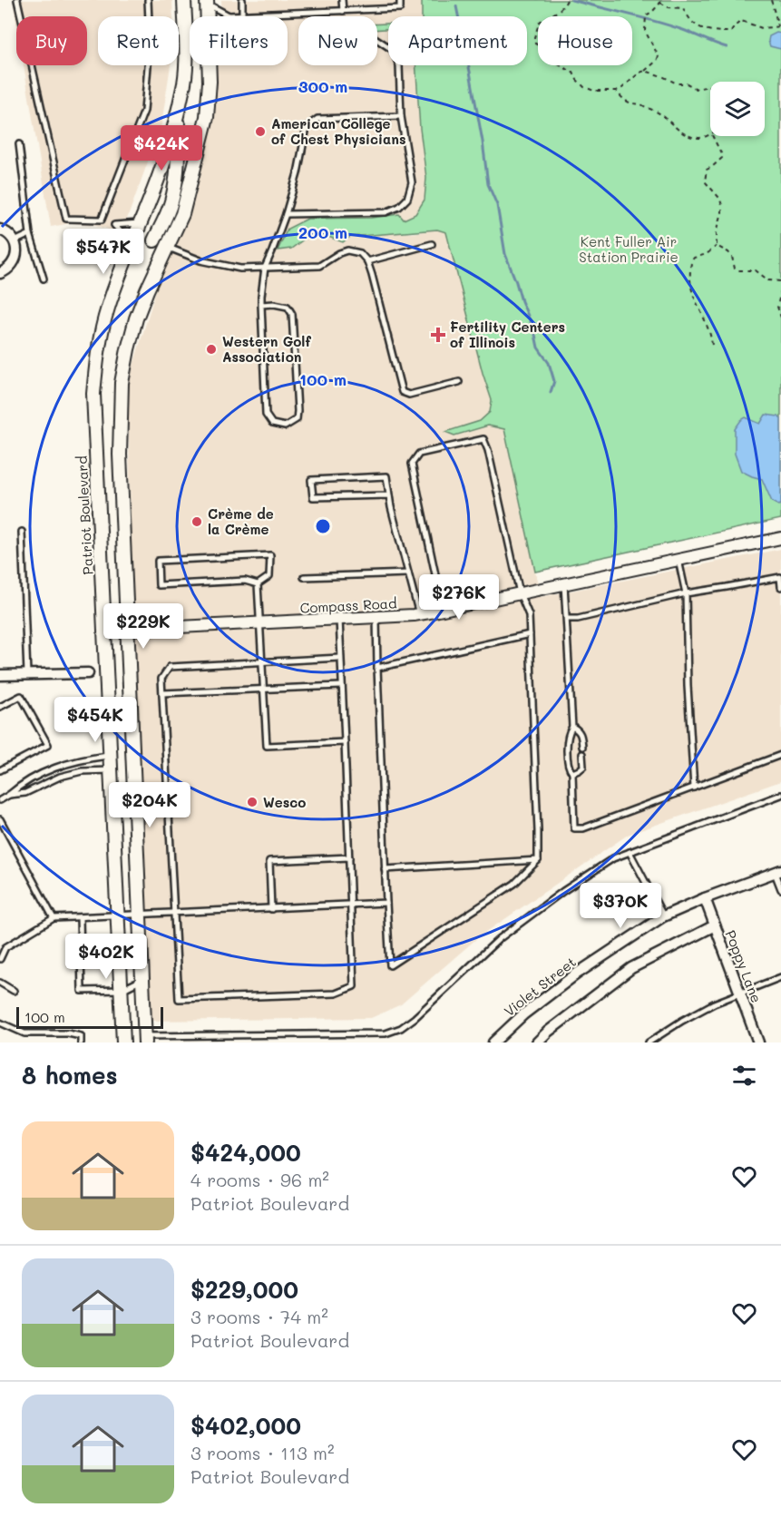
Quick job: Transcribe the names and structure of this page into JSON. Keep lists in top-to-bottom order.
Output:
{
  "streets": {
    "main road": ["Patriot Boulevard"],
    "street": ["Compass Road", "Poppy Lane", "Violet Street"]
  },
  "crossings": [
    ["Patriot Boulevard", "Compass Road"],
    ["Poppy Lane", "Violet Street"]
  ],
  "parks": ["Kent Fuller Air Station Prairie"],
  "places": {
    "other": [
      "American College of Chest Physicians",
      "Western Golf Association",
      "Crème de la Crème",
      "Wesco"
    ],
    "health": ["Fertility Centers of Illinois"]
  },
  "scale_bar": "100 m",
  "page": {
    "chip": [
      "Buy",
      "Rent",
      "Filters",
      "New",
      "Apartment",
      "House"
    ],
    "price": [
      "$424K",
      "$547K",
      "$276K",
      "$229K",
      "$454K",
      "$204K",
      "$370K",
      "$402K"
    ],
    "scale": "100 m",
    "heading": "8 homes",
    "list": [
      {
        "name": "$424,000",
        "note": "4 rooms · 96 m² · Patriot Boulevard"
      },
      {
        "name": "$229,000",
        "note": "3 rooms · 74 m² · Patriot Boulevard"
      },
      {
        "name": "$402,000",
        "note": "3 rooms · 113 m² · Patriot Boulevard"
      }
    ]
  },
  "rings": ["300 m", "200 m", "100 m"]
}
